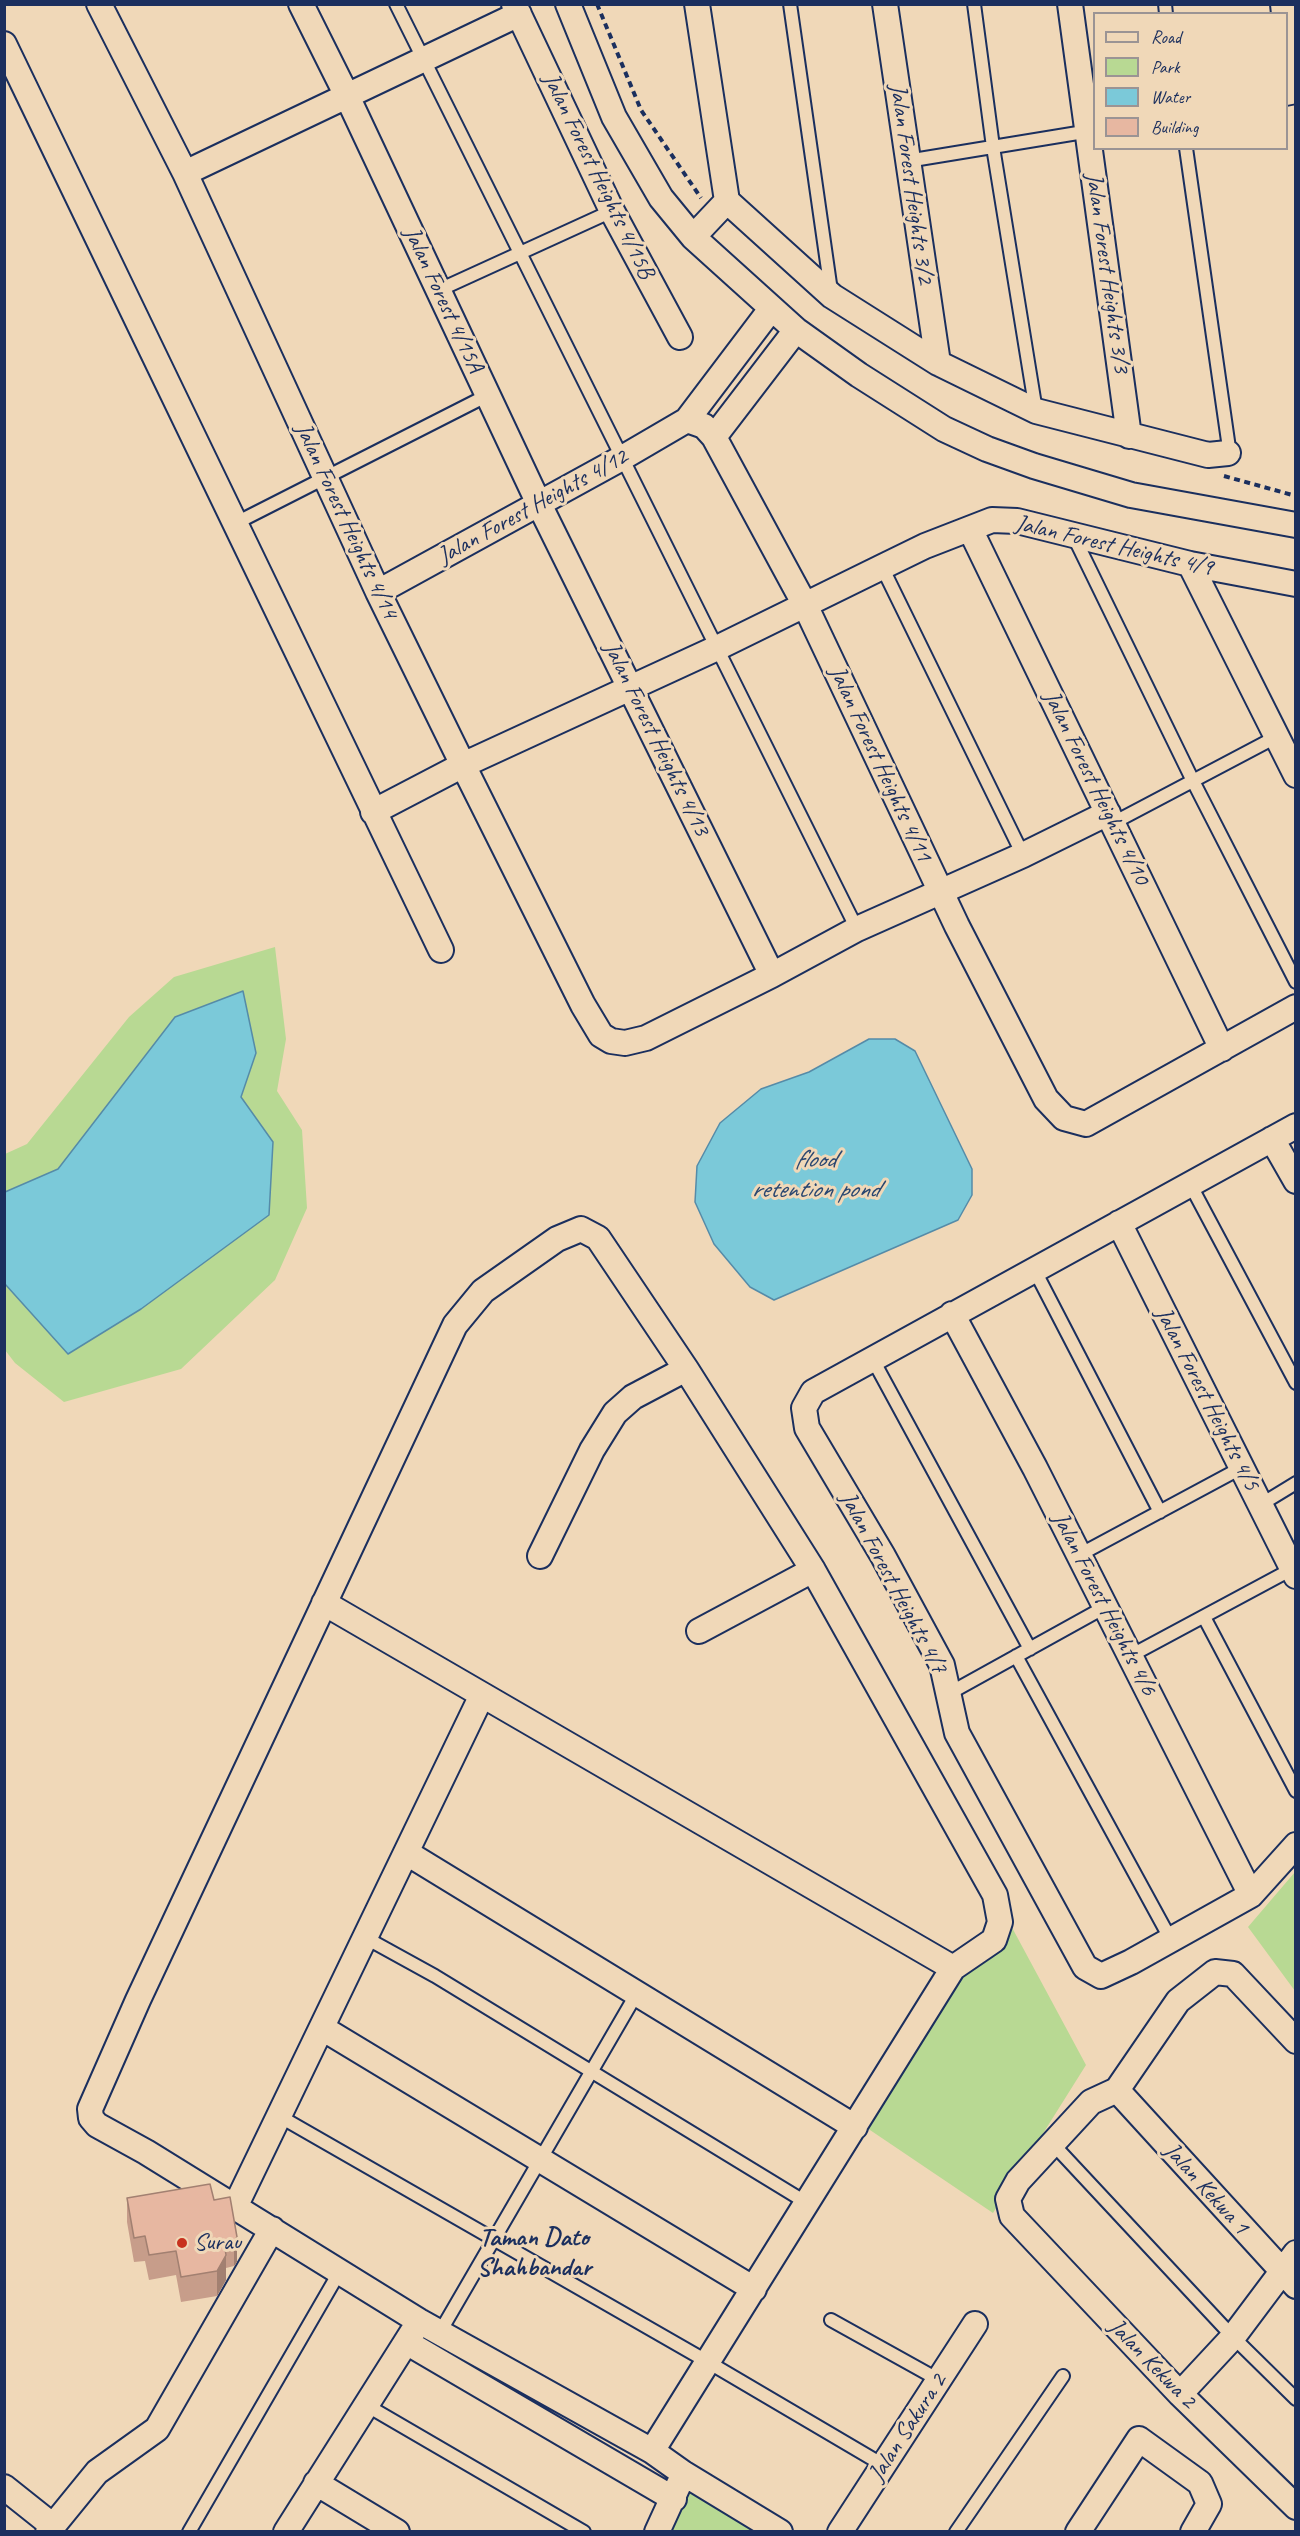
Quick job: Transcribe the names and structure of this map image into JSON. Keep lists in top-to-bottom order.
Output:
{
  "streets": {
    "street": [
      "Jalan Forest Heights 4/15B",
      "Jalan Forest Heights 3/2",
      "Jalan Forest Heights 3/3",
      "Jalan Forest 4/15A",
      "Jalan Forest Heights 4/12",
      "Jalan Forest Heights 4/14",
      "Jalan Forest Heights 4/9",
      "Jalan Forest Heights 4/13",
      "Jalan Forest Heights 4/11",
      "Jalan Forest Heights 4/10",
      "Jalan Forest Heights 4/5",
      "Jalan Forest Heights 4/7",
      "Jalan Forest Heights 4/6",
      "Jalan Kekwa 1",
      "Jalan Kekwa 2",
      "Jalan Sakura 2"
    ]
  },
  "crossings": [
    ["Jalan Forest 4/15A", "Jalan Forest Heights 4/12"],
    ["Jalan Forest 4/15A", "Jalan Forest Heights 4/13"],
    ["Jalan Forest Heights 4/12", "Jalan Forest Heights 4/14"],
    ["Jalan Forest Heights 4/12", "Jalan Forest Heights 4/13"],
    ["Jalan Forest Heights 4/12", "Jalan Forest Heights 4/11"],
    ["Jalan Forest Heights 4/14", "Jalan Forest Heights 4/9"],
    ["Jalan Forest Heights 4/14", "Jalan Forest Heights 4/13"],
    ["Jalan Forest Heights 4/9", "Jalan Forest Heights 4/13"],
    ["Jalan Forest Heights 4/9", "Jalan Forest Heights 4/11"],
    ["Jalan Forest Heights 4/9", "Jalan Forest Heights 4/10"],
    ["Jalan Forest Heights 4/11", "Jalan Forest Heights 4/10"]
  ],
  "districts": ["Taman Dato Shahbandar"],
  "water": ["flood retention pond"],
  "places": ["Surau"],
  "legend": [
    "Road",
    "Park",
    "Water",
    "Building"
  ]
}
